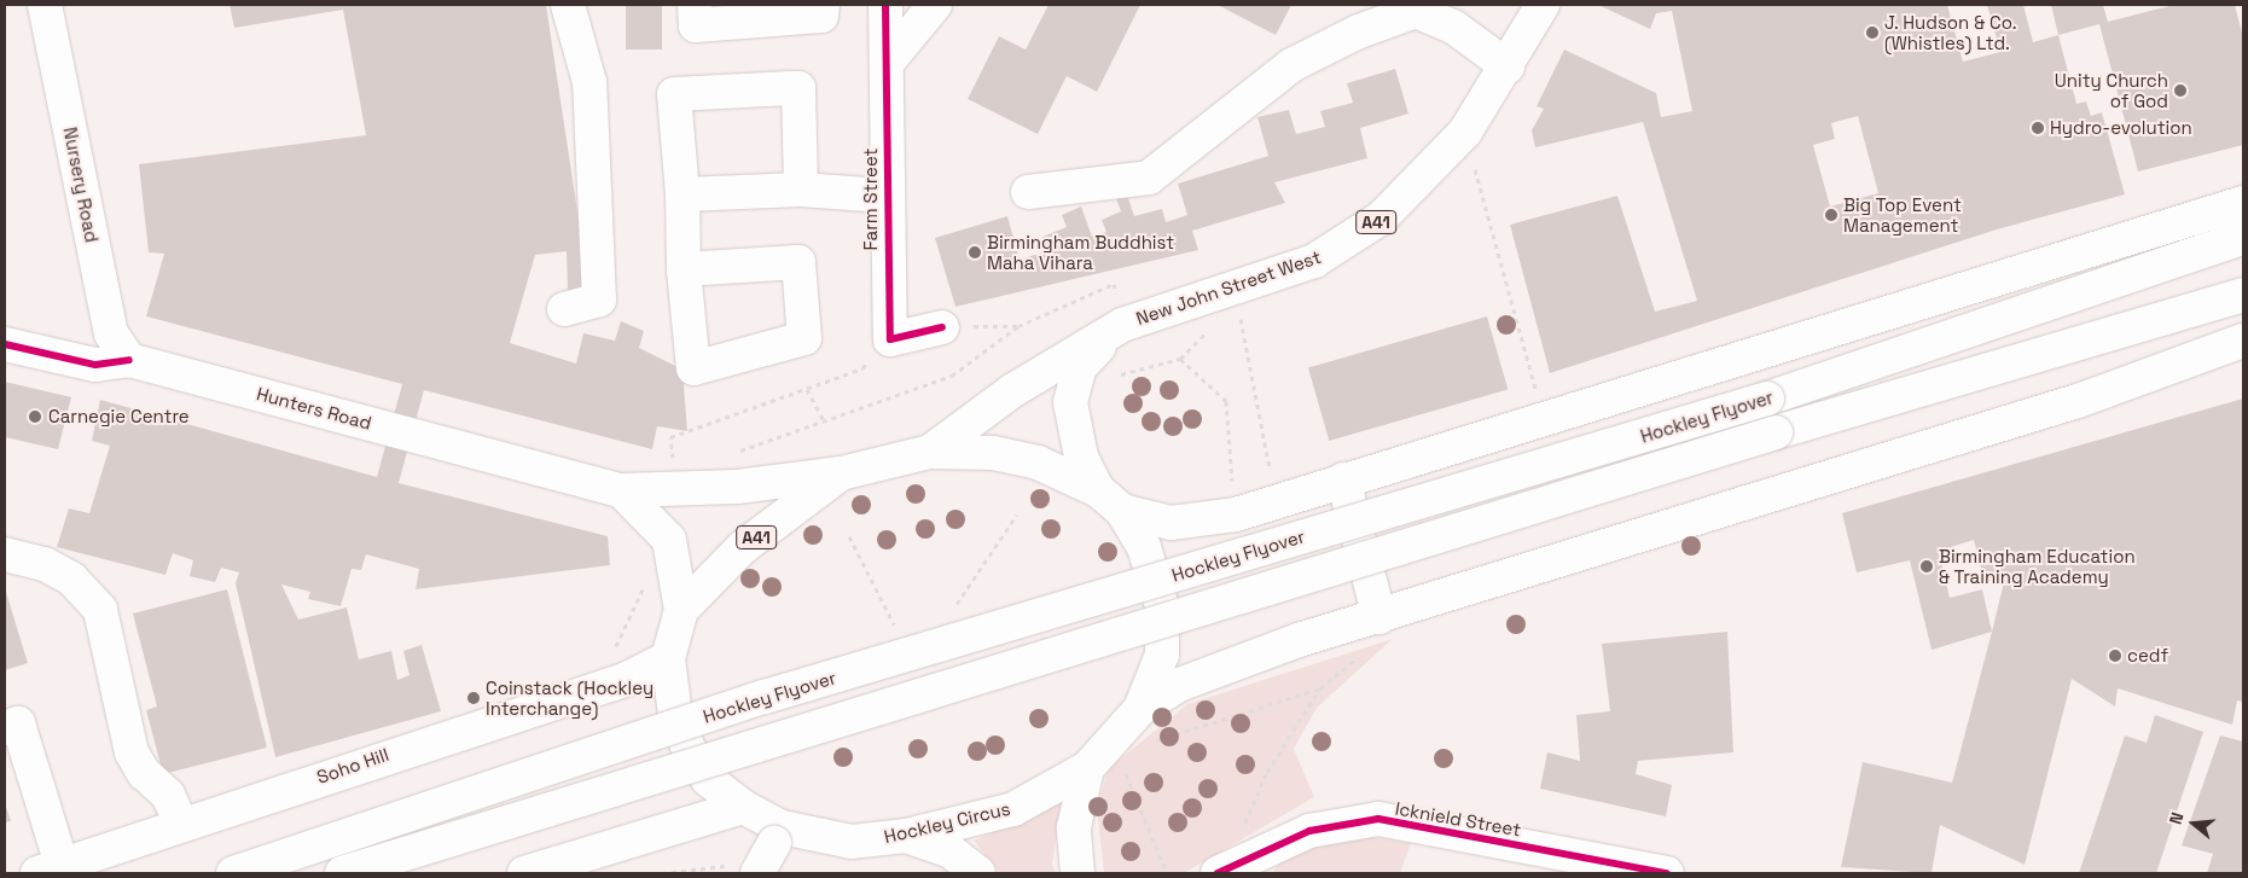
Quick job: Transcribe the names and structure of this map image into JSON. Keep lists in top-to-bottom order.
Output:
{
  "streets": {
    "main road": [
      "Nursery Road",
      "Farm Street",
      "A41",
      "New John Street West",
      "Hunters Road",
      "Hockley Flyover",
      "Soho Hill",
      "Icknield Street",
      "Hockley Circus"
    ]
  },
  "crossings": [
    ["Nursery Road", "Hunters Road"],
    ["A41", "Hockley Circus"],
    ["New John Street West", "Hockley Circus"],
    ["Hunters Road", "Hockley Circus"],
    ["Soho Hill", "Hockley Circus"]
  ],
  "places": [
    "J. Hudson & Co. (Whistles) Ltd.",
    "Unity Church of God",
    "Hydro-evolution",
    "Big Top Event Management",
    "Birmingham Buddhist Maha Vihara",
    "Carnegie Centre",
    "Birmingham Education & Training Academy",
    "cedf",
    "Coinstack (Hockley Interchange)"
  ],
  "north": "left"
}
